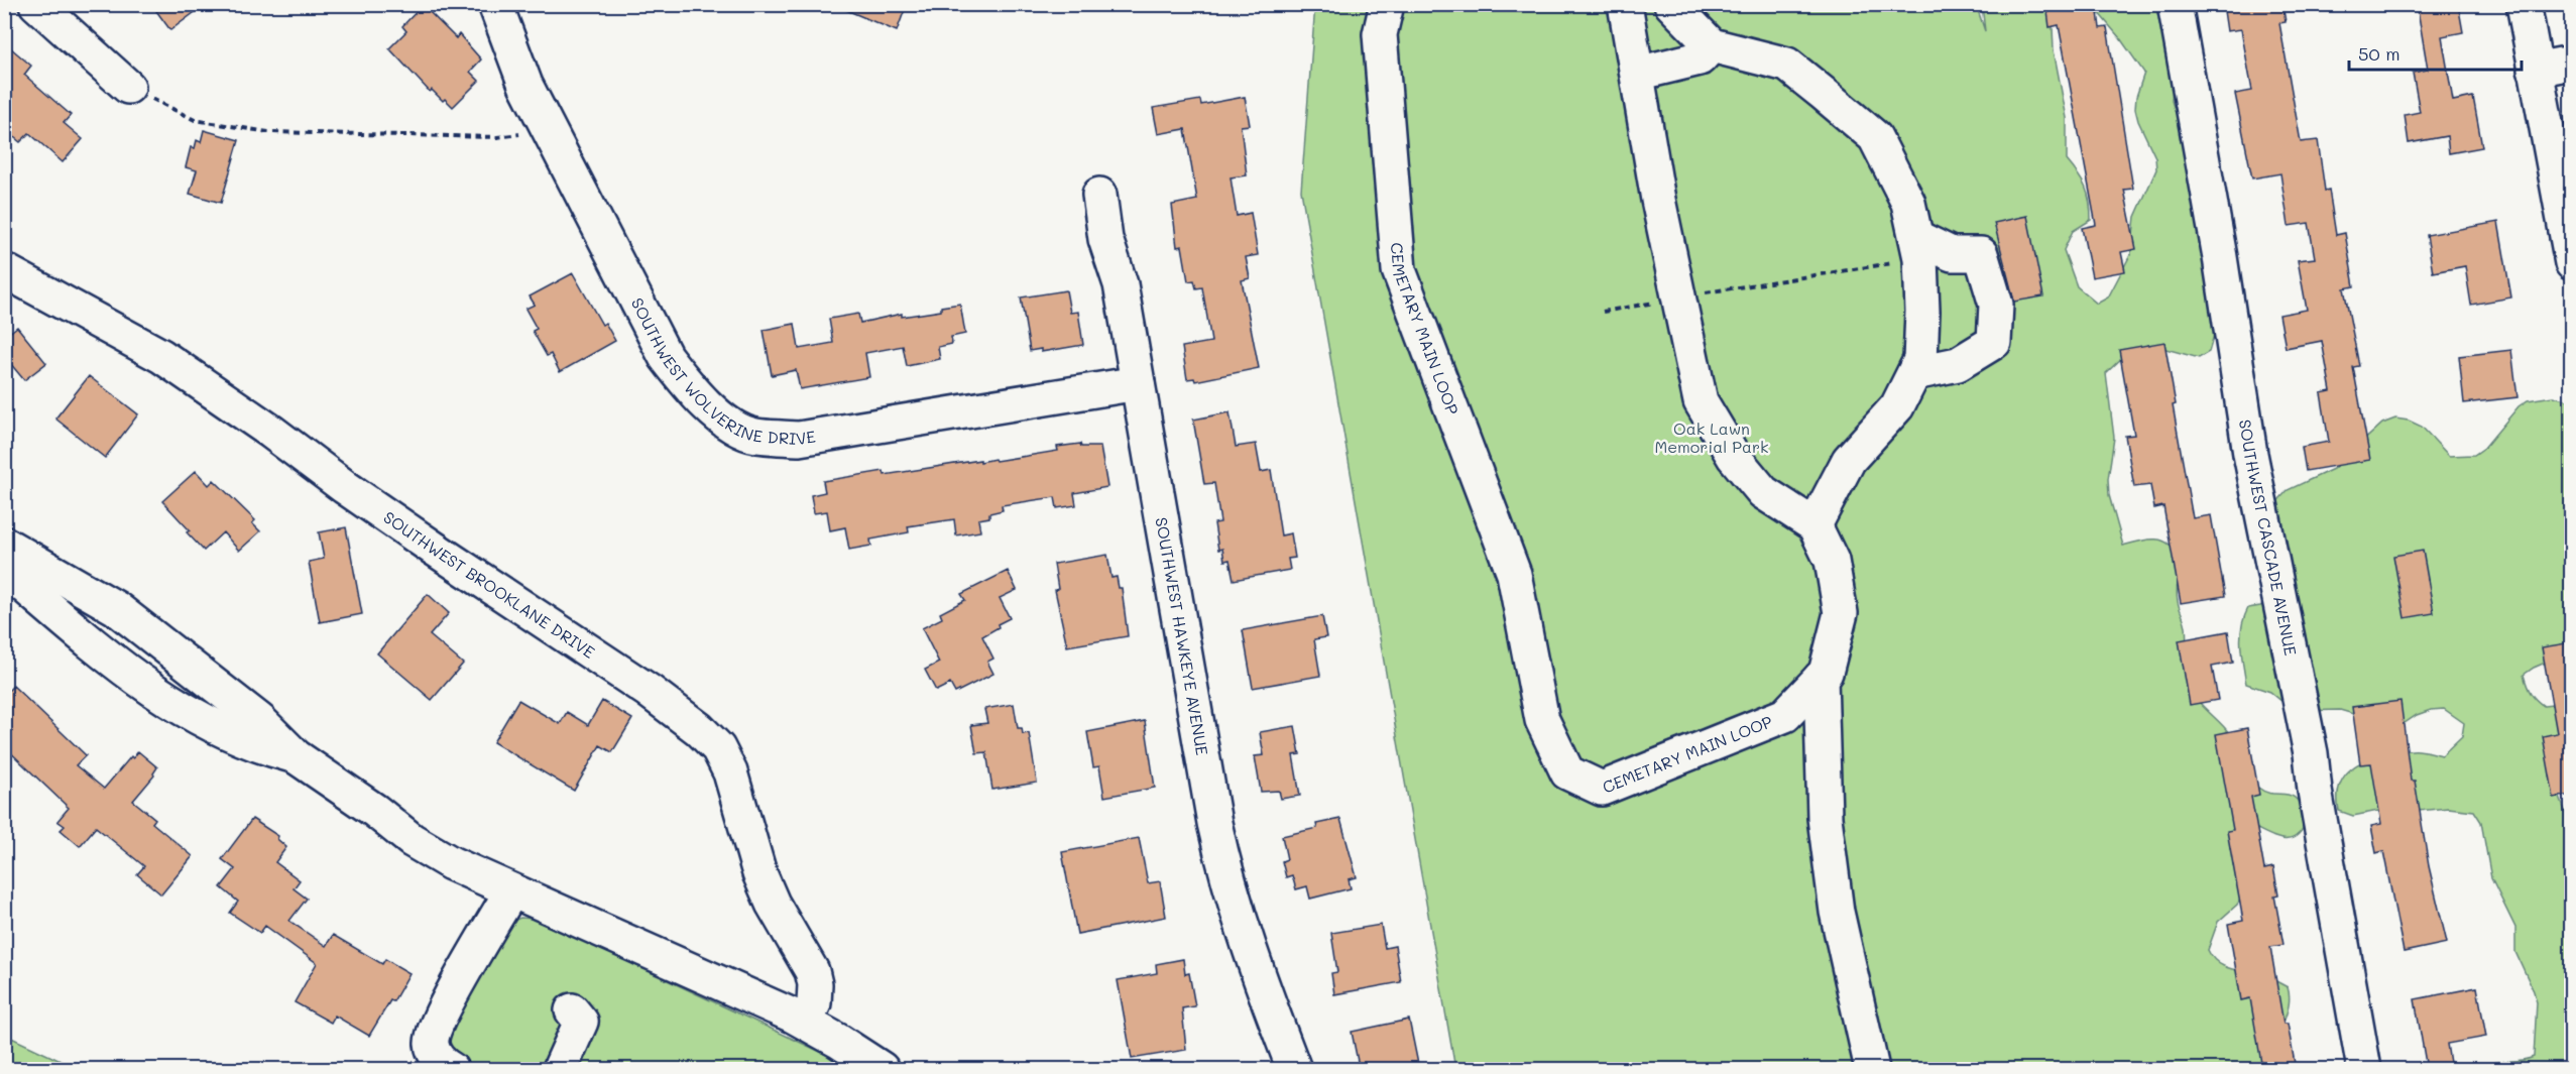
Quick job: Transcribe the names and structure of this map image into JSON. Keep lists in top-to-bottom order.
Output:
{
  "streets": {
    "street": [
      "CEMETARY MAIN LOOP",
      "SOUTHWEST WOLVERINE DRIVE",
      "SOUTHWEST CASCADE AVENUE",
      "SOUTHWEST BROOKLANE DRIVE",
      "SOUTHWEST HAWKEYE AVENUE"
    ]
  },
  "crossings": [
    ["SOUTHWEST WOLVERINE DRIVE", "SOUTHWEST HAWKEYE AVENUE"]
  ],
  "parks": ["Oak Lawn Memorial Park"],
  "scale_bar": "50 m"
}
